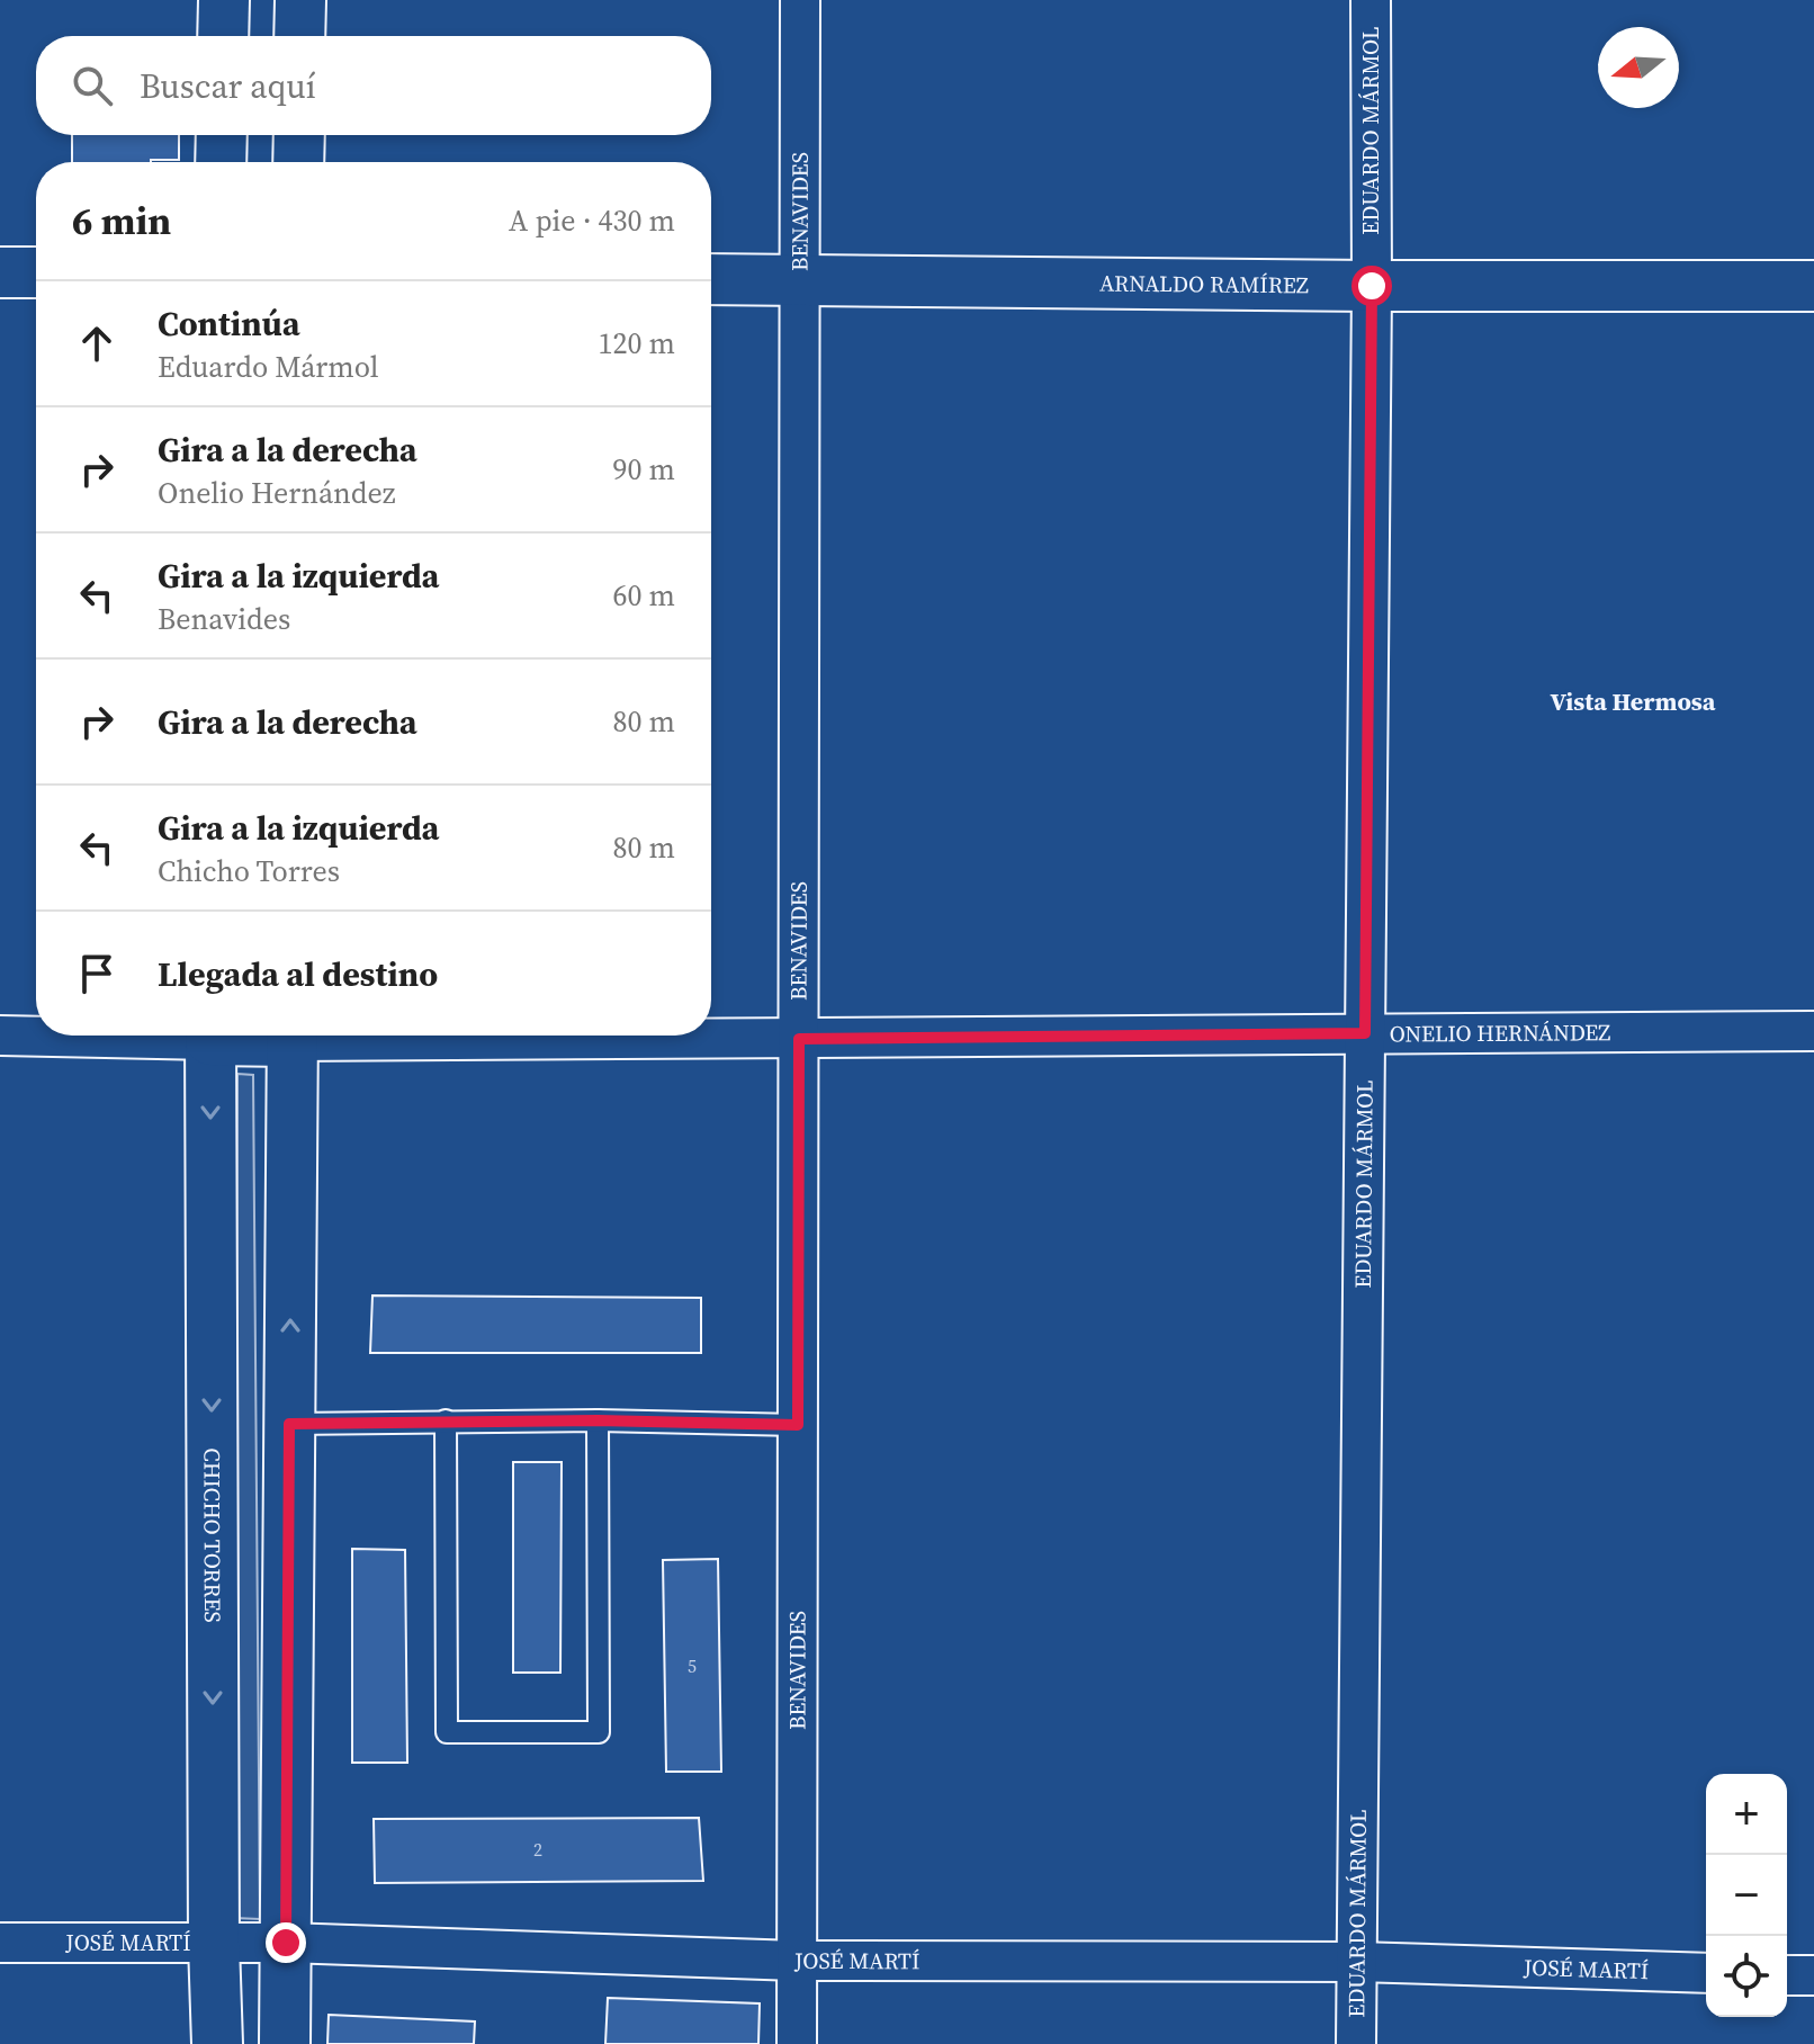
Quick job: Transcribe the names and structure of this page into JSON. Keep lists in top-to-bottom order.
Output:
{
  "streets": {
    "street": [
      "EDUARDO MÁRMOL",
      "BENAVIDES",
      "ARNALDO RAMÍREZ",
      "ONELIO HERNÁNDEZ",
      "CHICHO TORRES",
      "JOSÉ MARTÍ"
    ]
  },
  "crossings": [
    ["EDUARDO MÁRMOL", "ARNALDO RAMÍREZ"],
    ["EDUARDO MÁRMOL", "ONELIO HERNÁNDEZ"],
    ["EDUARDO MÁRMOL", "JOSÉ MARTÍ"],
    ["BENAVIDES", "ARNALDO RAMÍREZ"],
    ["BENAVIDES", "ONELIO HERNÁNDEZ"],
    ["BENAVIDES", "JOSÉ MARTÍ"],
    ["CHICHO TORRES", "JOSÉ MARTÍ"]
  ],
  "districts": ["Vista Hermosa"],
  "house_numbers": ["5", "2"],
  "north": "left",
  "page": {
    "search": "Buscar aquí",
    "heading": ["6 min", "A pie · 430 m"],
    "list": [
      ["Continúa", "Eduardo Mármol", "120 m"],
      ["Gira a la derecha", "Onelio Hernández", "90 m"],
      ["Gira a la izquierda", "Benavides", "60 m"],
      ["Gira a la derecha", "80 m"],
      ["Gira a la izquierda", "Chicho Torres", "80 m"],
      "Llegada al destino"
    ],
    "map_buttons": ["+", "−"]
  }
}
